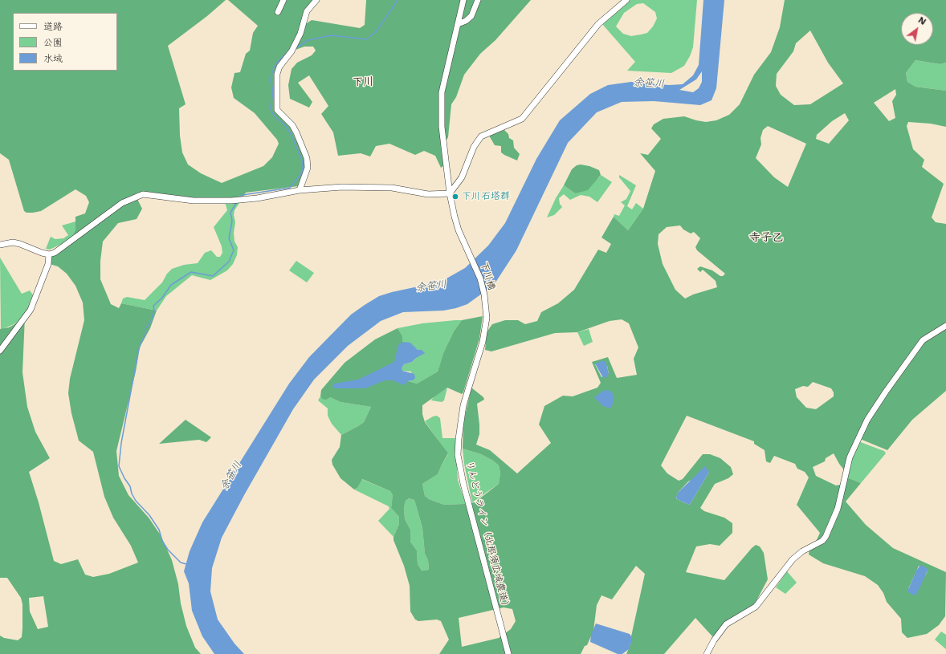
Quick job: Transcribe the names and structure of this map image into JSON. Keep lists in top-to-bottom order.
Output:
{
  "streets": {
    "street": ["下川橋", "りんどうライン（北那須広域農道）"]
  },
  "crossings": [
    ["下川橋", "りんどうライン（北那須広域農道）"]
  ],
  "districts": ["下川", "寺子乙"],
  "water": ["余笹川"],
  "places": ["下川石塔群"],
  "legend": ["道路", "公園", "水域"],
  "north": "top right"
}
